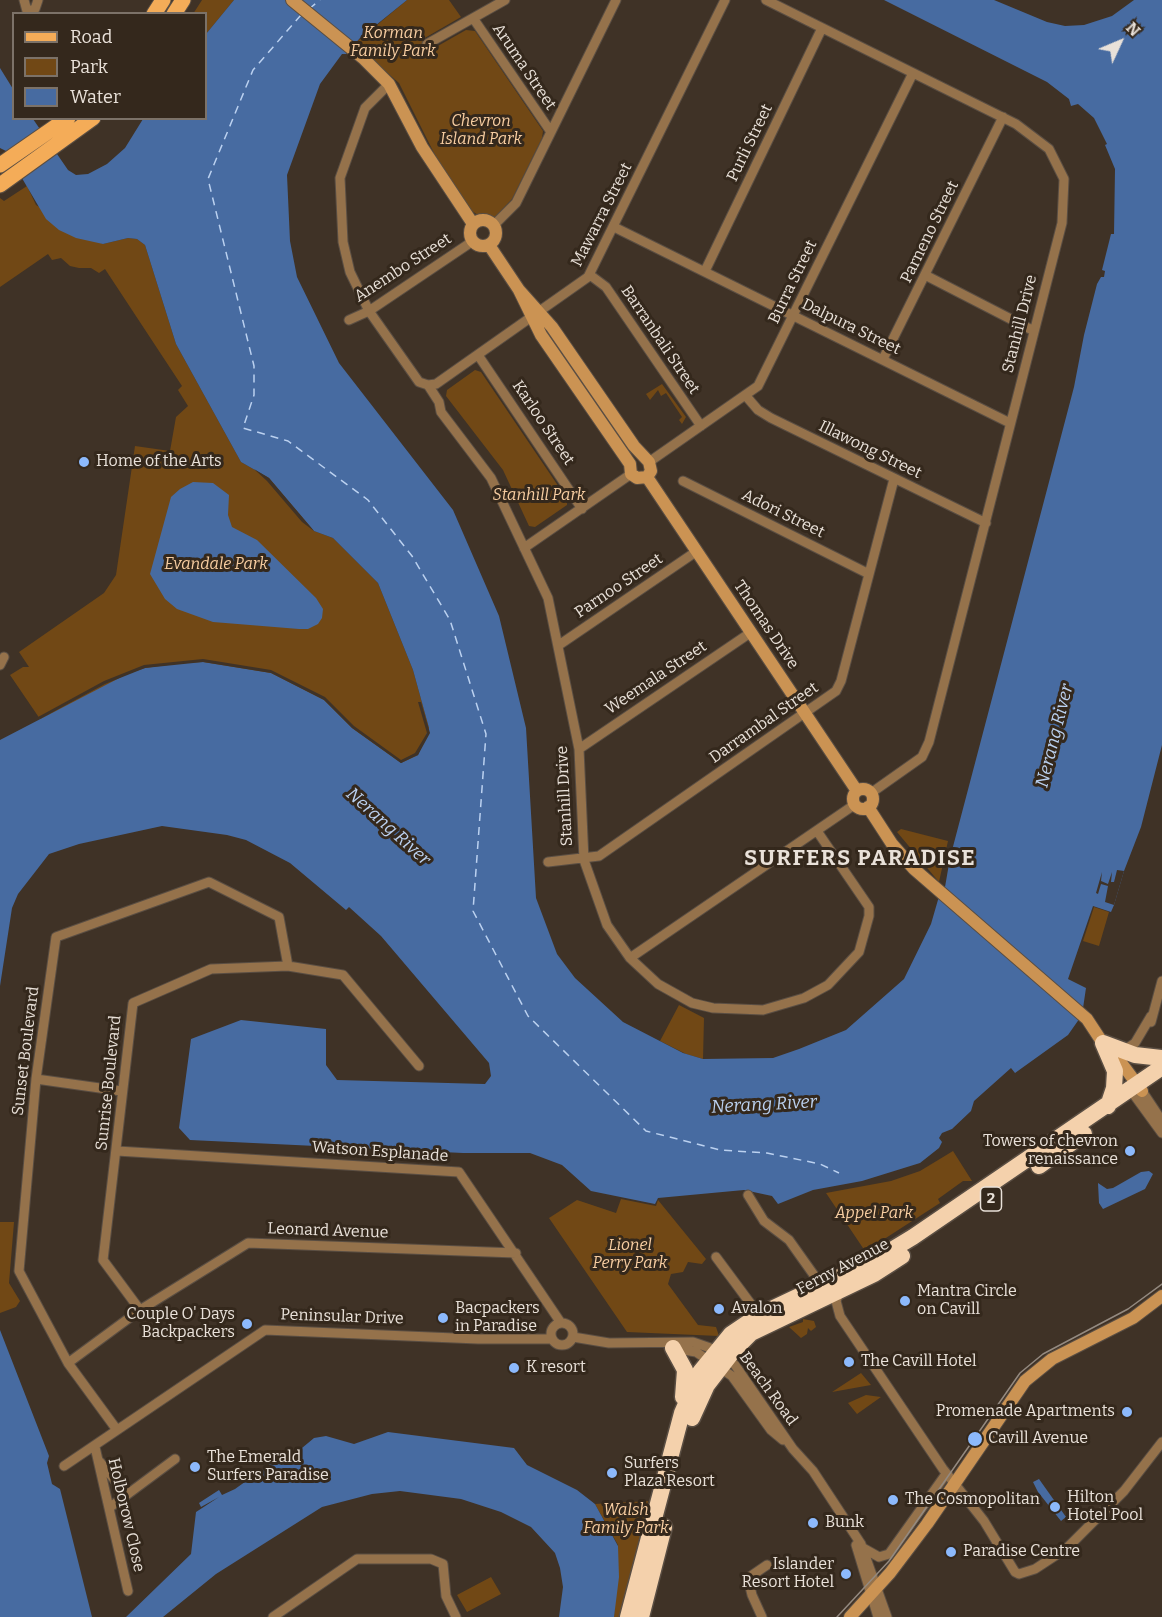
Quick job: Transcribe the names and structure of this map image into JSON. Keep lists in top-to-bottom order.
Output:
{
  "streets": {
    "highway": ["2", "Ferny Avenue"],
    "main road": ["Thomas Drive"],
    "street": [
      "Aruma Street",
      "Purli Street",
      "Mawarra Street",
      "Parneno Street",
      "Anembo Street",
      "Burra Street",
      "Stanhill Drive",
      "Dalpura Street",
      "Barranbali Street",
      "Karloo Street",
      "Illawong Street",
      "Adori Street",
      "Parnoo Street",
      "Weemala Street",
      "Darrambal Street",
      "Sunset Boulevard",
      "Sunrise Boulevard",
      "Watson Esplanade",
      "Leonard Avenue",
      "Peninsular Drive",
      "Beach Road",
      "Holborow Close"
    ]
  },
  "crossings": [
    ["Purli Street", "Stanhill Drive"],
    ["Purli Street", "Dalpura Street"],
    ["Mawarra Street", "Stanhill Drive"],
    ["Mawarra Street", "Dalpura Street"],
    ["Mawarra Street", "Barranbali Street"],
    ["Mawarra Street", "Karloo Street"],
    ["Parneno Street", "Stanhill Drive"],
    ["Parneno Street", "Dalpura Street"],
    ["Anembo Street", "Stanhill Drive"],
    ["Burra Street", "Stanhill Drive"],
    ["Burra Street", "Dalpura Street"],
    ["Burra Street", "Barranbali Street"],
    ["Burra Street", "Illawong Street"],
    ["Burra Street", "Thomas Drive"],
    ["Stanhill Drive", "Dalpura Street"],
    ["Stanhill Drive", "Illawong Street"],
    ["Stanhill Drive", "Parnoo Street"],
    ["Stanhill Drive", "Thomas Drive"],
    ["Stanhill Drive", "Weemala Street"],
    ["Stanhill Drive", "Darrambal Street"],
    ["Illawong Street", "Darrambal Street"],
    ["Adori Street", "Darrambal Street"],
    ["Parnoo Street", "Thomas Drive"],
    ["Thomas Drive", "Weemala Street"],
    ["Thomas Drive", "Darrambal Street"],
    ["Sunset Boulevard", "Sunrise Boulevard"],
    ["Sunset Boulevard", "Leonard Avenue"],
    ["Sunset Boulevard", "Peninsular Drive"],
    ["Sunrise Boulevard", "Watson Esplanade"],
    ["Sunrise Boulevard", "Leonard Avenue"],
    ["Watson Esplanade", "Leonard Avenue"],
    ["Watson Esplanade", "Peninsular Drive"],
    ["2", "Ferny Avenue"],
    ["2", "Beach Road"],
    ["Ferny Avenue", "Beach Road"],
    ["Peninsular Drive", "Holborow Close"]
  ],
  "districts": ["SURFERS PARADISE"],
  "water": ["Nerang River"],
  "parks": [
    "Korman Family Park",
    "Chevron Island Park",
    "Stanhill Park",
    "Evandale Park",
    "Appel Park",
    "Lionel Perry Park",
    "Walsh Family Park"
  ],
  "places": [
    "Home of the Arts",
    "Towers of chevron renaissance",
    "Mantra Circle on Cavill",
    "Avalon",
    "Bacpackers in Paradise",
    "Couple O' Days Backpackers",
    "The Cavill Hotel",
    "K resort",
    "Promenade Apartments",
    "Cavill Avenue",
    "The Emerald Surfers Paradise",
    "Surfers Plaza Resort",
    "The Cosmopolitan",
    "Hilton Hotel Pool",
    "Bunk",
    "Paradise Centre",
    "Islander Resort Hotel"
  ],
  "legend": ["Road", "Park", "Water"],
  "north": "top right"
}
